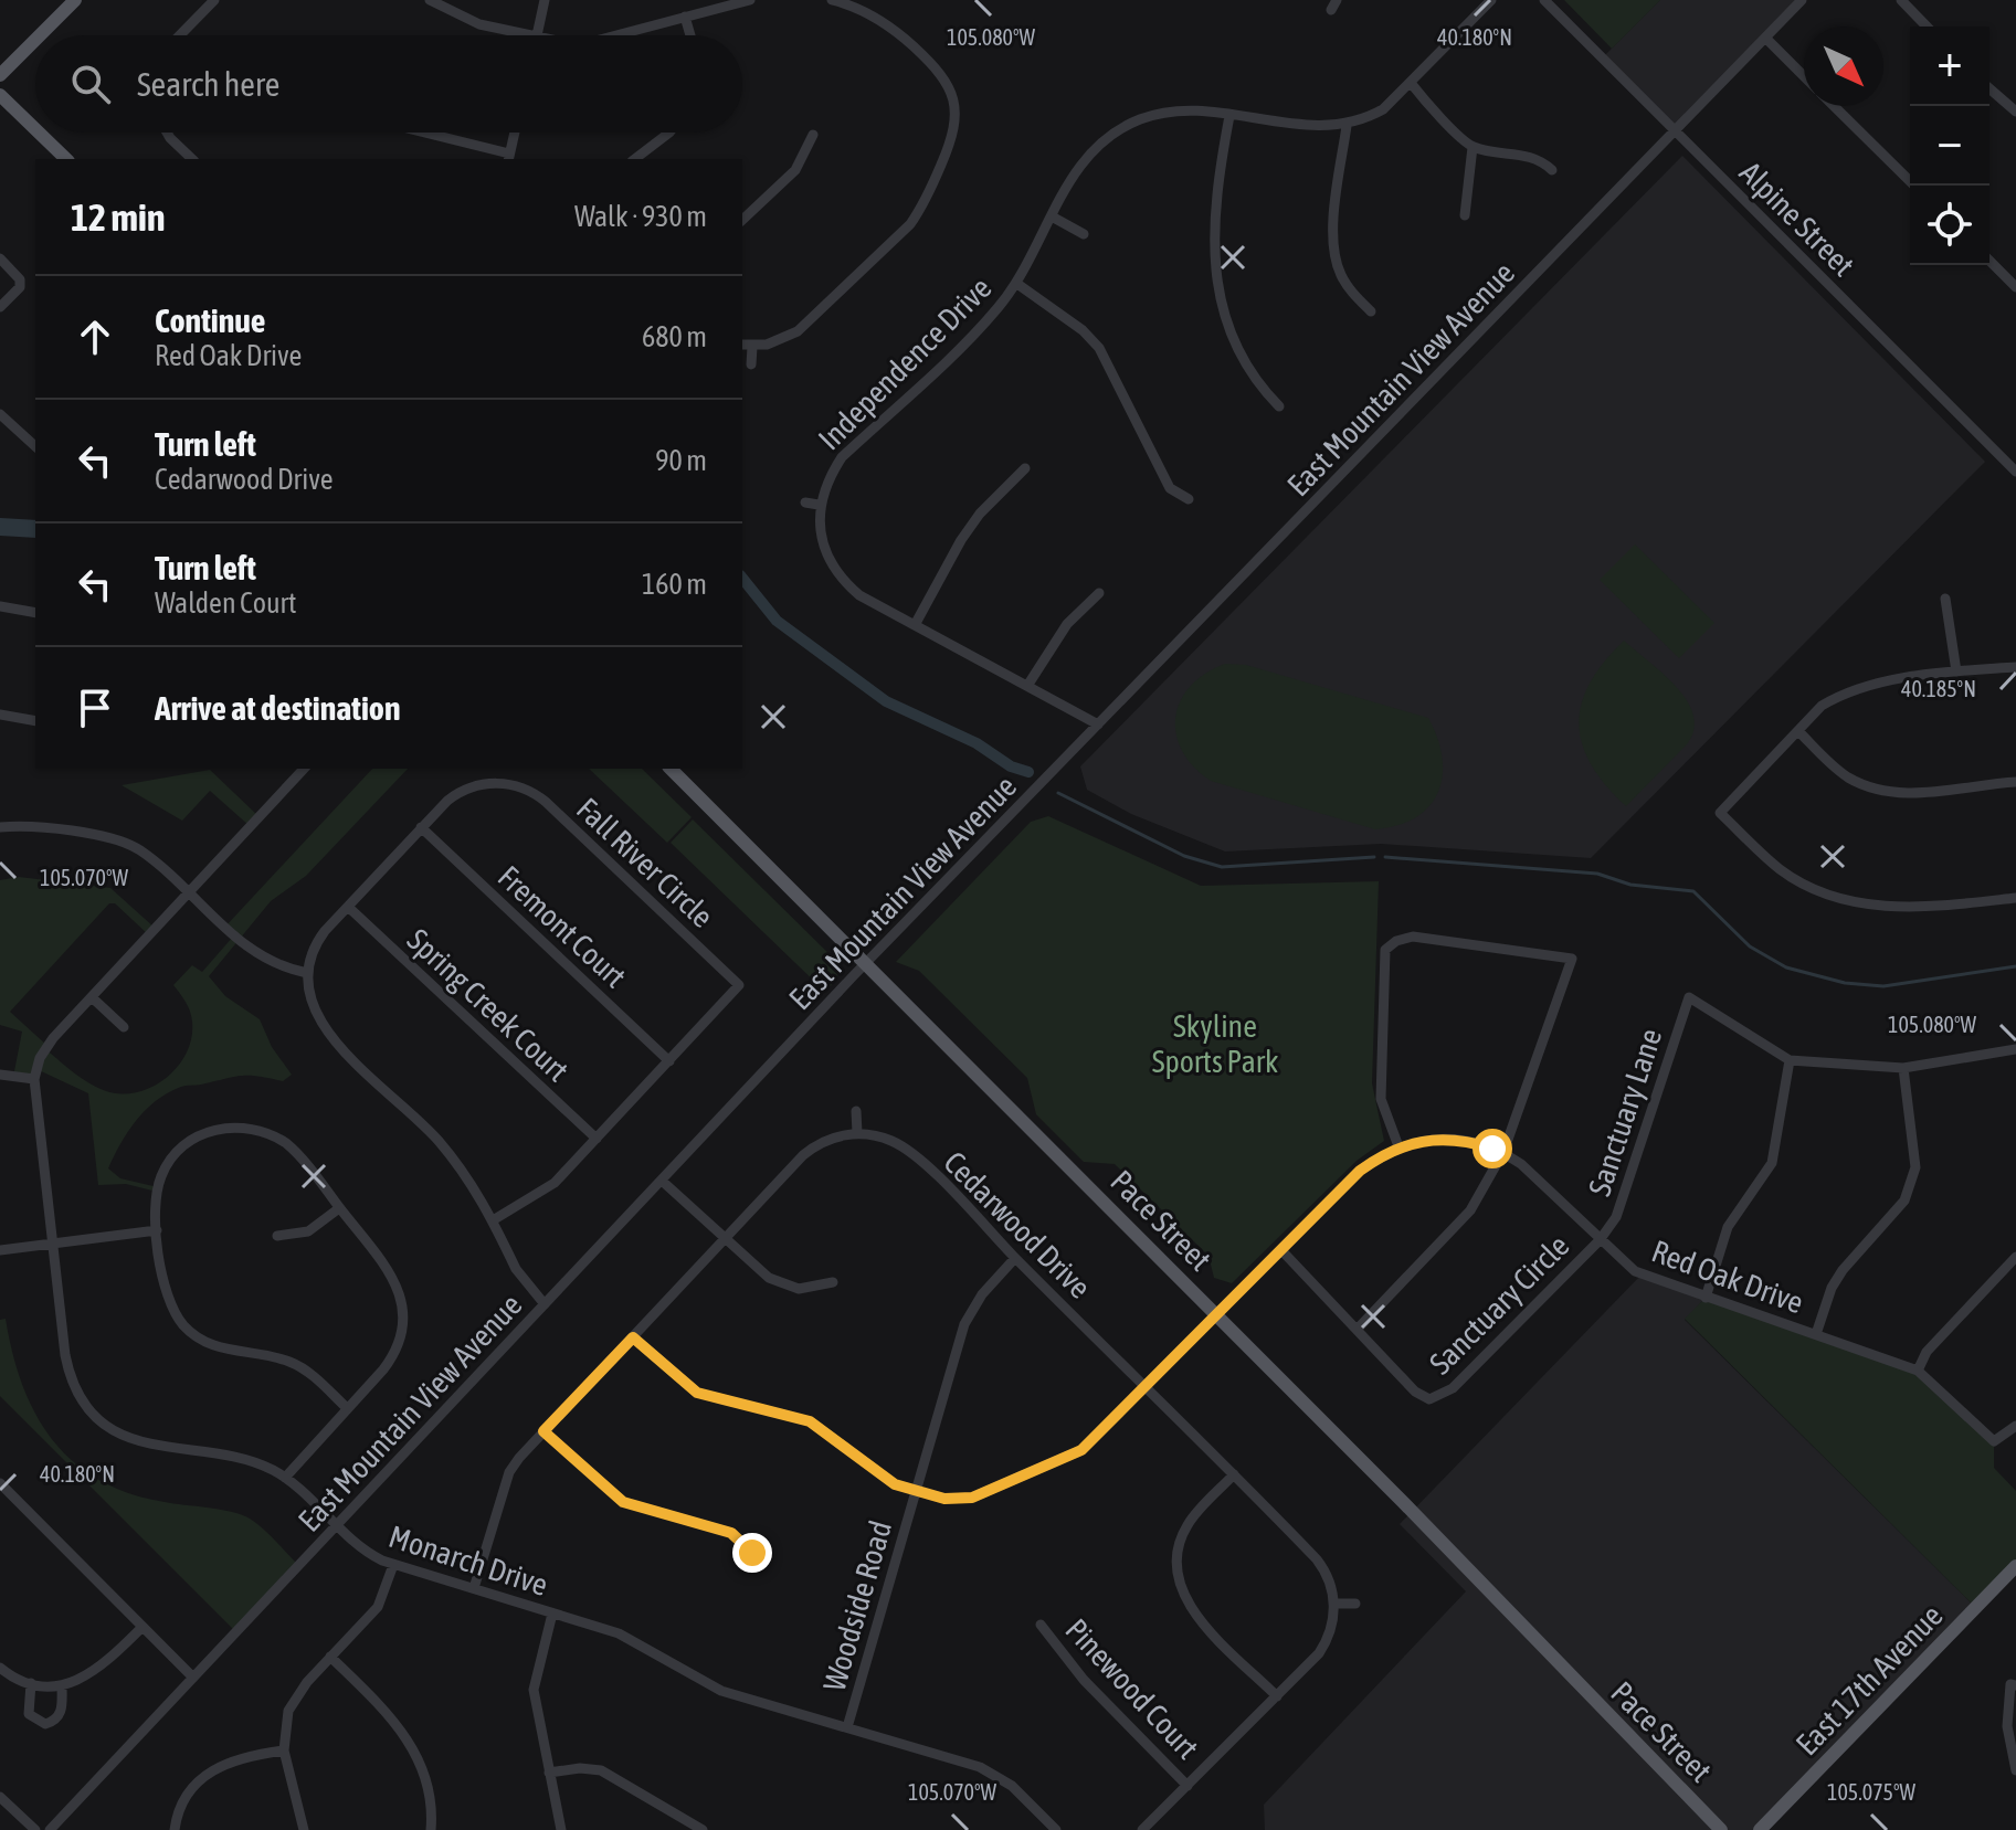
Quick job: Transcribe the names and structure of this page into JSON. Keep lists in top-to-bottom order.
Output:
{
  "streets": {
    "main road": ["Pace Street", "East 17th Avenue"],
    "street": [
      "Alpine Street",
      "Independence Drive",
      "East Mountain View Avenue",
      "Fall River Circle",
      "Fremont Court",
      "Spring Creek Court",
      "Sanctuary Lane",
      "Cedarwood Drive",
      "Red Oak Drive",
      "Sanctuary Circle",
      "Monarch Drive",
      "Woodside Road",
      "Pinewood Court"
    ]
  },
  "crossings": [
    ["Alpine Street", "East Mountain View Avenue"],
    ["East Mountain View Avenue", "Pace Street"],
    ["East Mountain View Avenue", "Monarch Drive"],
    ["Fall River Circle", "Fremont Court"],
    ["Fall River Circle", "Spring Creek Court"],
    ["Sanctuary Lane", "Red Oak Drive"],
    ["Sanctuary Lane", "Sanctuary Circle"],
    ["Pace Street", "Red Oak Drive"],
    ["Cedarwood Drive", "Red Oak Drive"],
    ["Cedarwood Drive", "Woodside Road"],
    ["Red Oak Drive", "Sanctuary Circle"],
    ["Red Oak Drive", "Woodside Road"],
    ["Monarch Drive", "Woodside Road"]
  ],
  "parks": ["Skyline Sports Park"],
  "north": "bottom right",
  "page": {
    "map_buttons": ["+", "−"],
    "search": "Search here",
    "heading": ["12 min", "Walk · 930 m"],
    "list": [
      ["Continue", "Red Oak Drive", "680 m"],
      ["Turn left", "Cedarwood Drive", "90 m"],
      ["Turn left", "Walden Court", "160 m"],
      "Arrive at destination"
    ]
  },
  "coordinates": [
    "105.080°W",
    "40.180°N",
    "40.185°N",
    "105.070°W",
    "105.075°W"
  ]
}
